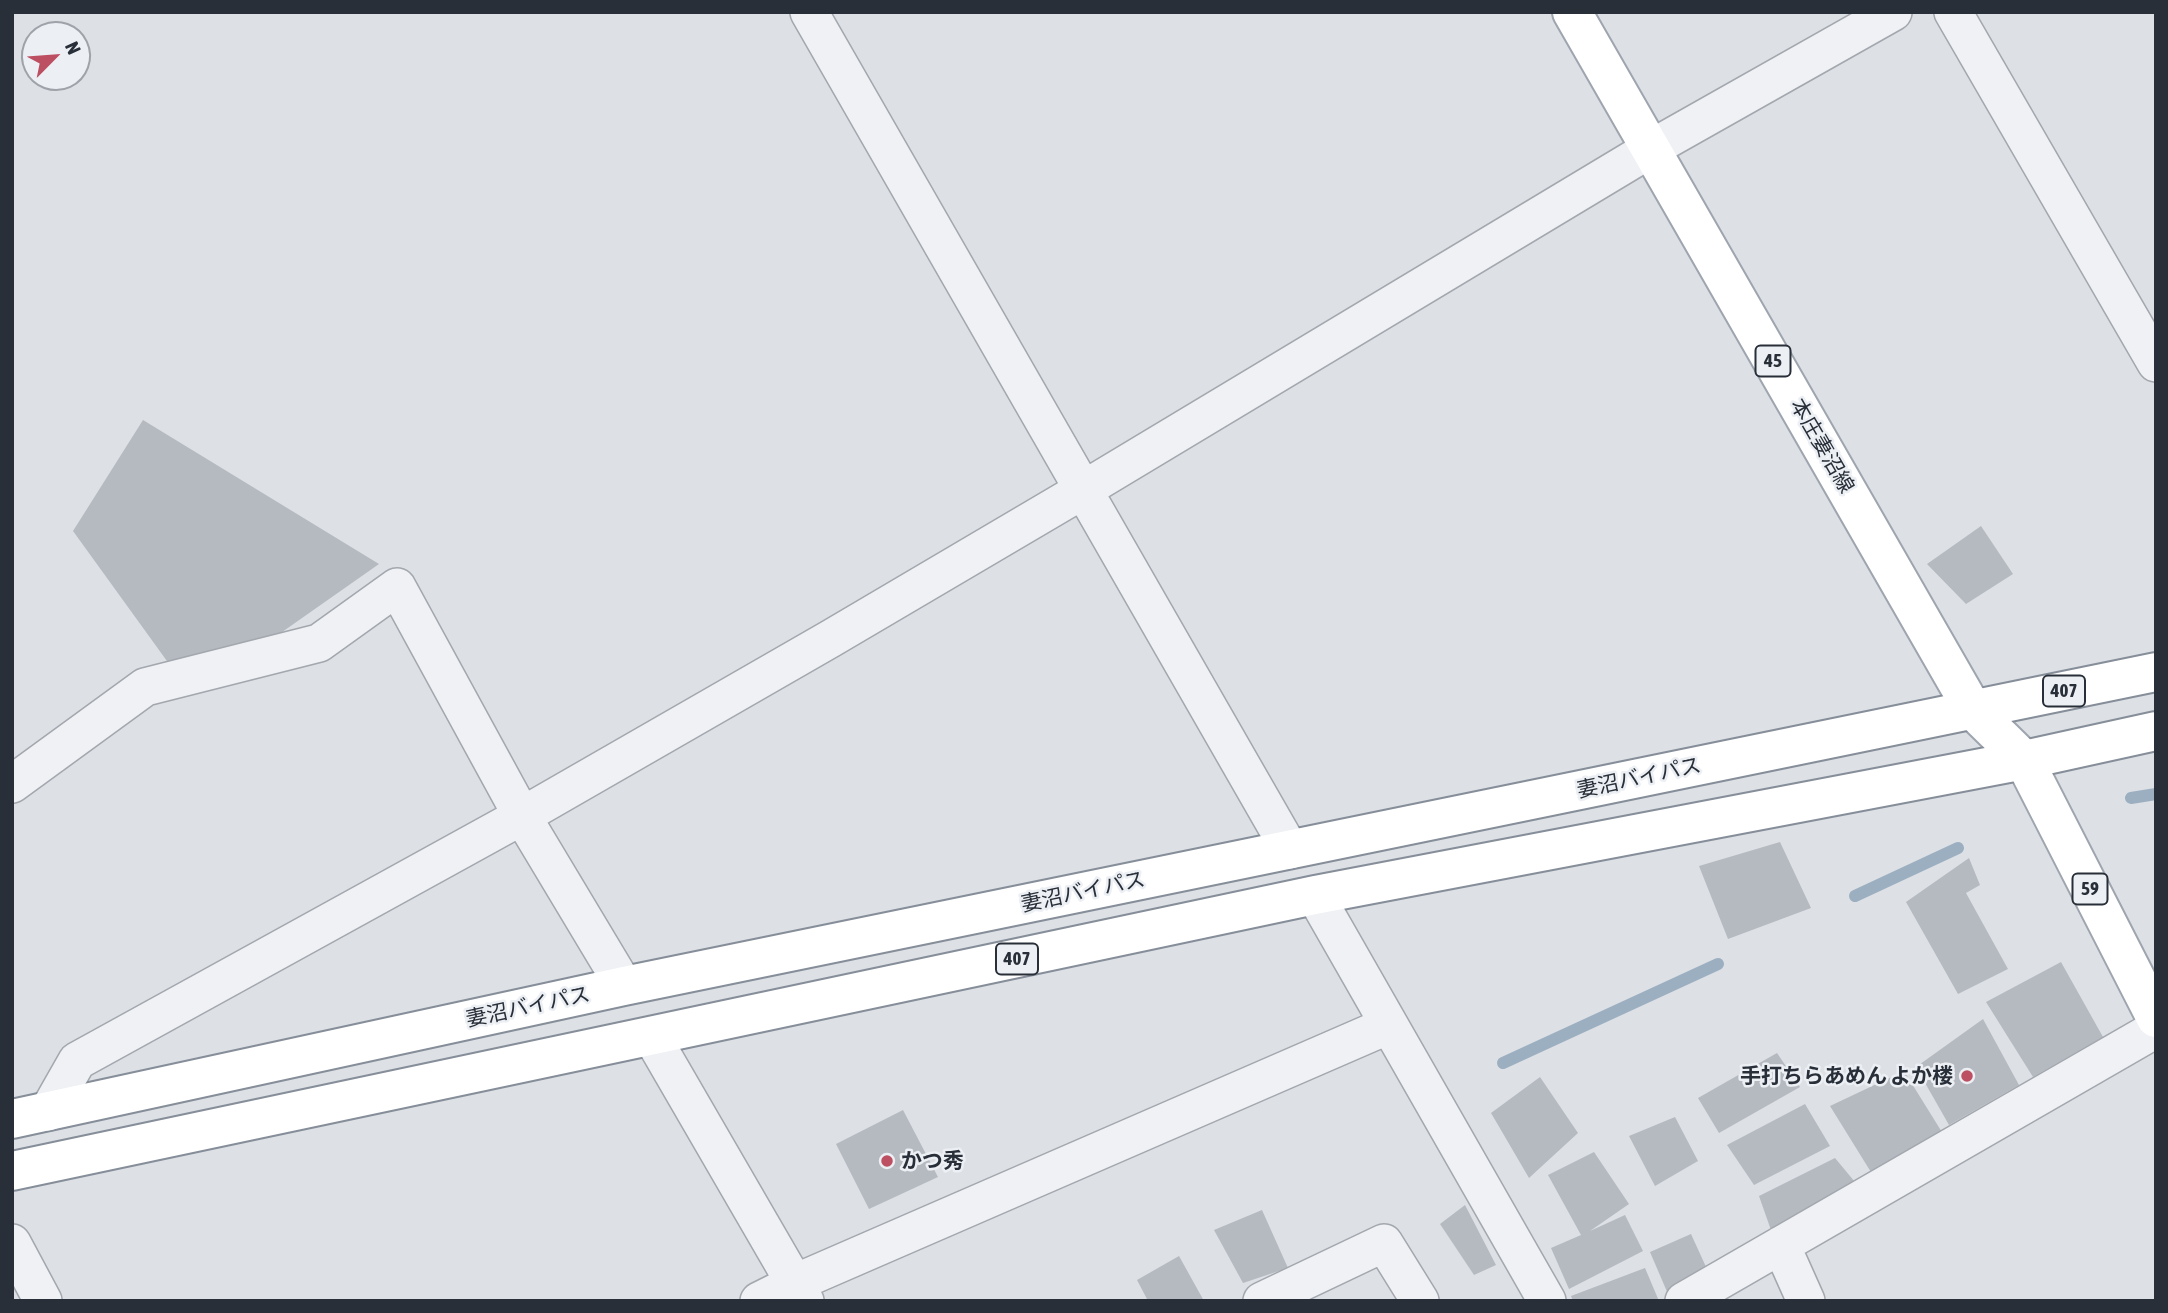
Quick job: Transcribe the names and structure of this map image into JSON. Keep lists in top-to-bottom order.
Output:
{
  "streets": {
    "main road": [
      "45",
      "本庄妻沼線",
      "407",
      "妻沼バイパス",
      "59"
    ]
  },
  "crossings": [
    ["本庄妻沼線", "407"],
    ["本庄妻沼線", "妻沼バイパス"],
    ["本庄妻沼線", "59"],
    ["407", "59"]
  ],
  "places": ["手打ちらあめん よか楼", "かつ秀"],
  "north": "top right"
}
